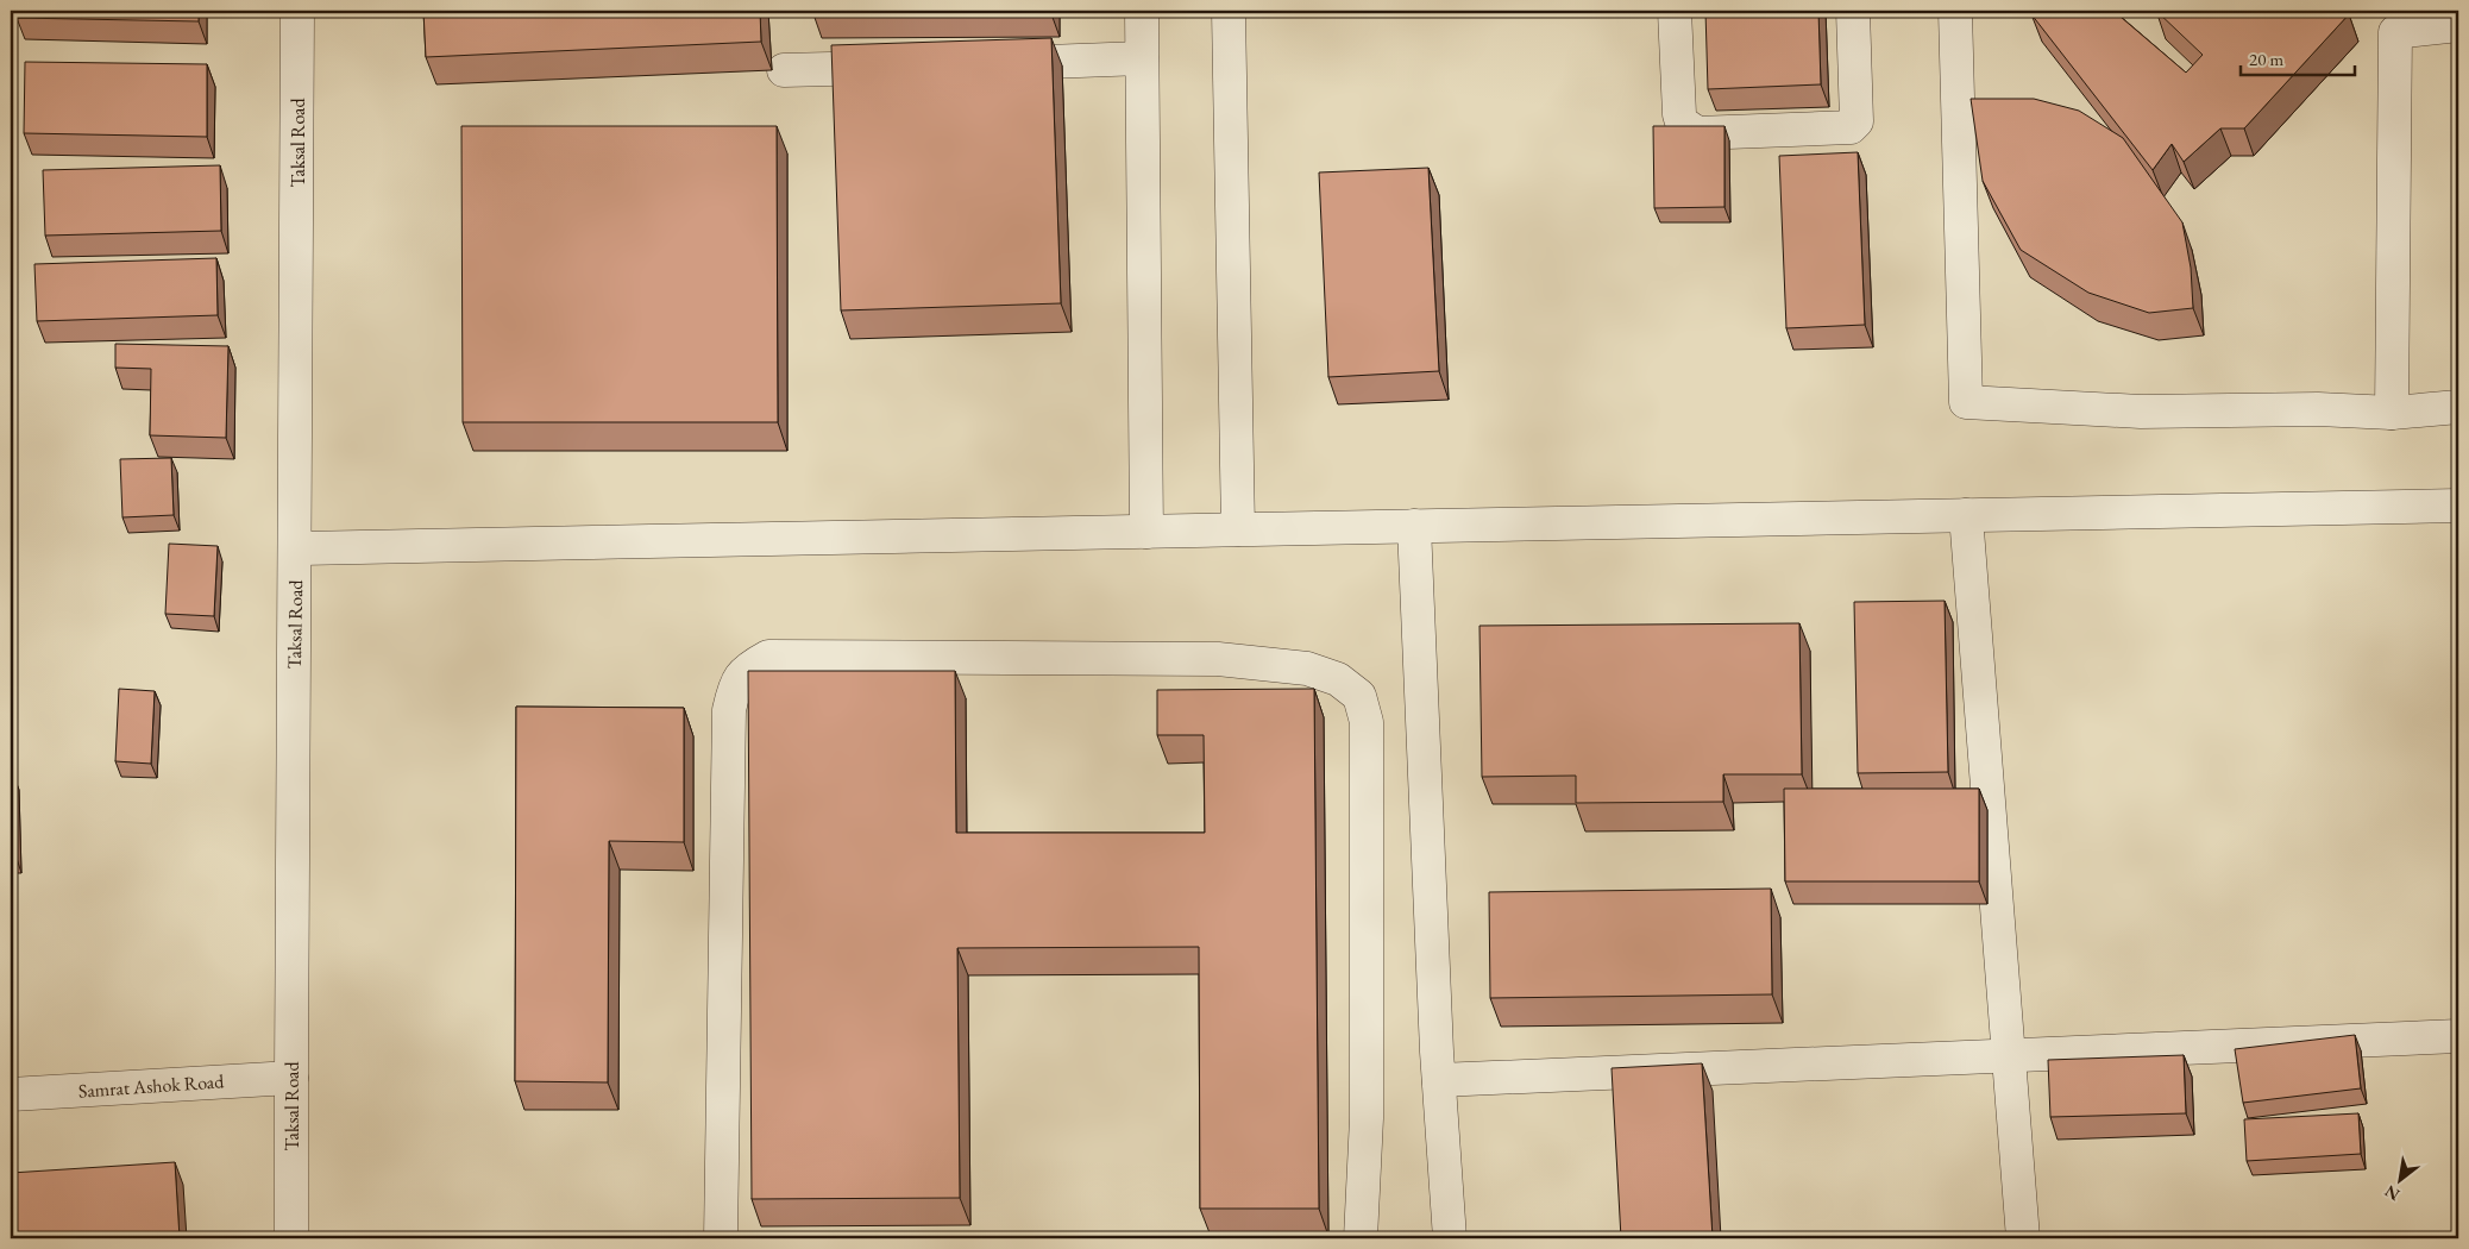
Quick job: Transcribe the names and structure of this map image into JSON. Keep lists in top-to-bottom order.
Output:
{
  "streets": {
    "street": ["Taksal Road", "Samrat Ashok Road"]
  },
  "crossings": [
    ["Taksal Road", "Samrat Ashok Road"]
  ],
  "scale_bar": "20 m",
  "north": "bottom left"
}
